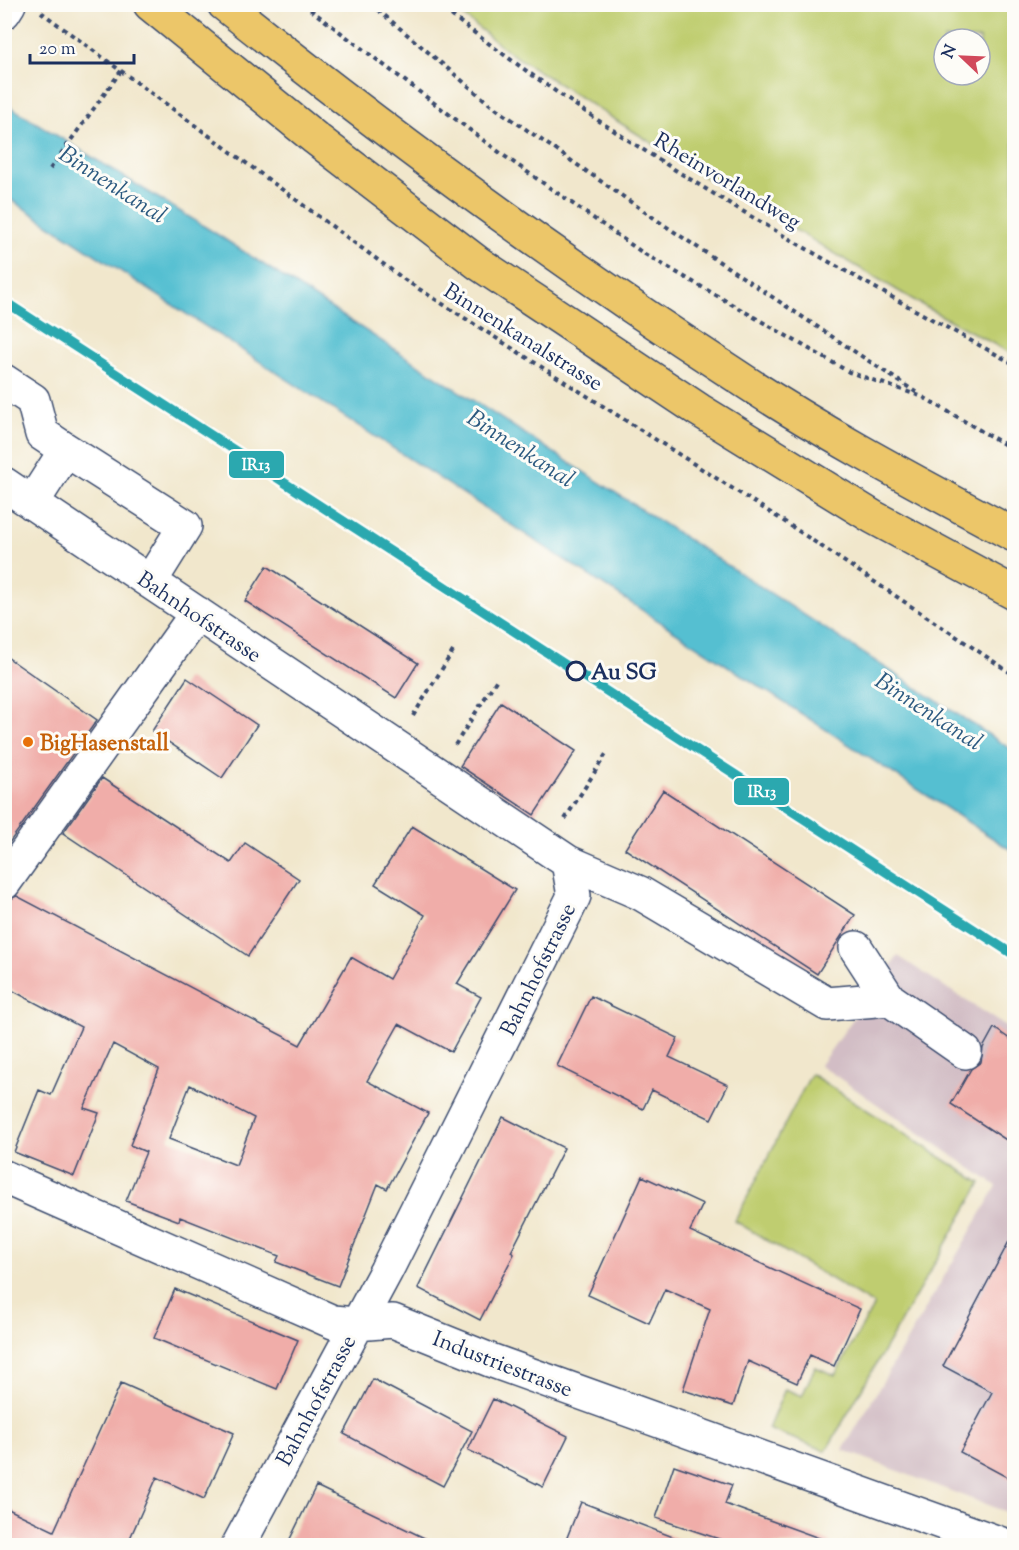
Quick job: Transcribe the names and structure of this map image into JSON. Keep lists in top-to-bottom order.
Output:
{
  "streets": {
    "street": ["Bahnhofstrasse", "Industriestrasse"],
    "path": ["Rheinvorlandweg", "Binnenkanalstrasse"]
  },
  "crossings": [
    ["Bahnhofstrasse", "Industriestrasse"]
  ],
  "water": ["Binnenkanal"],
  "places": ["Au SG", "BigHasenstall"],
  "lines": ["transit line IR13"],
  "scale_bar": "20 m",
  "north": "top left"
}
